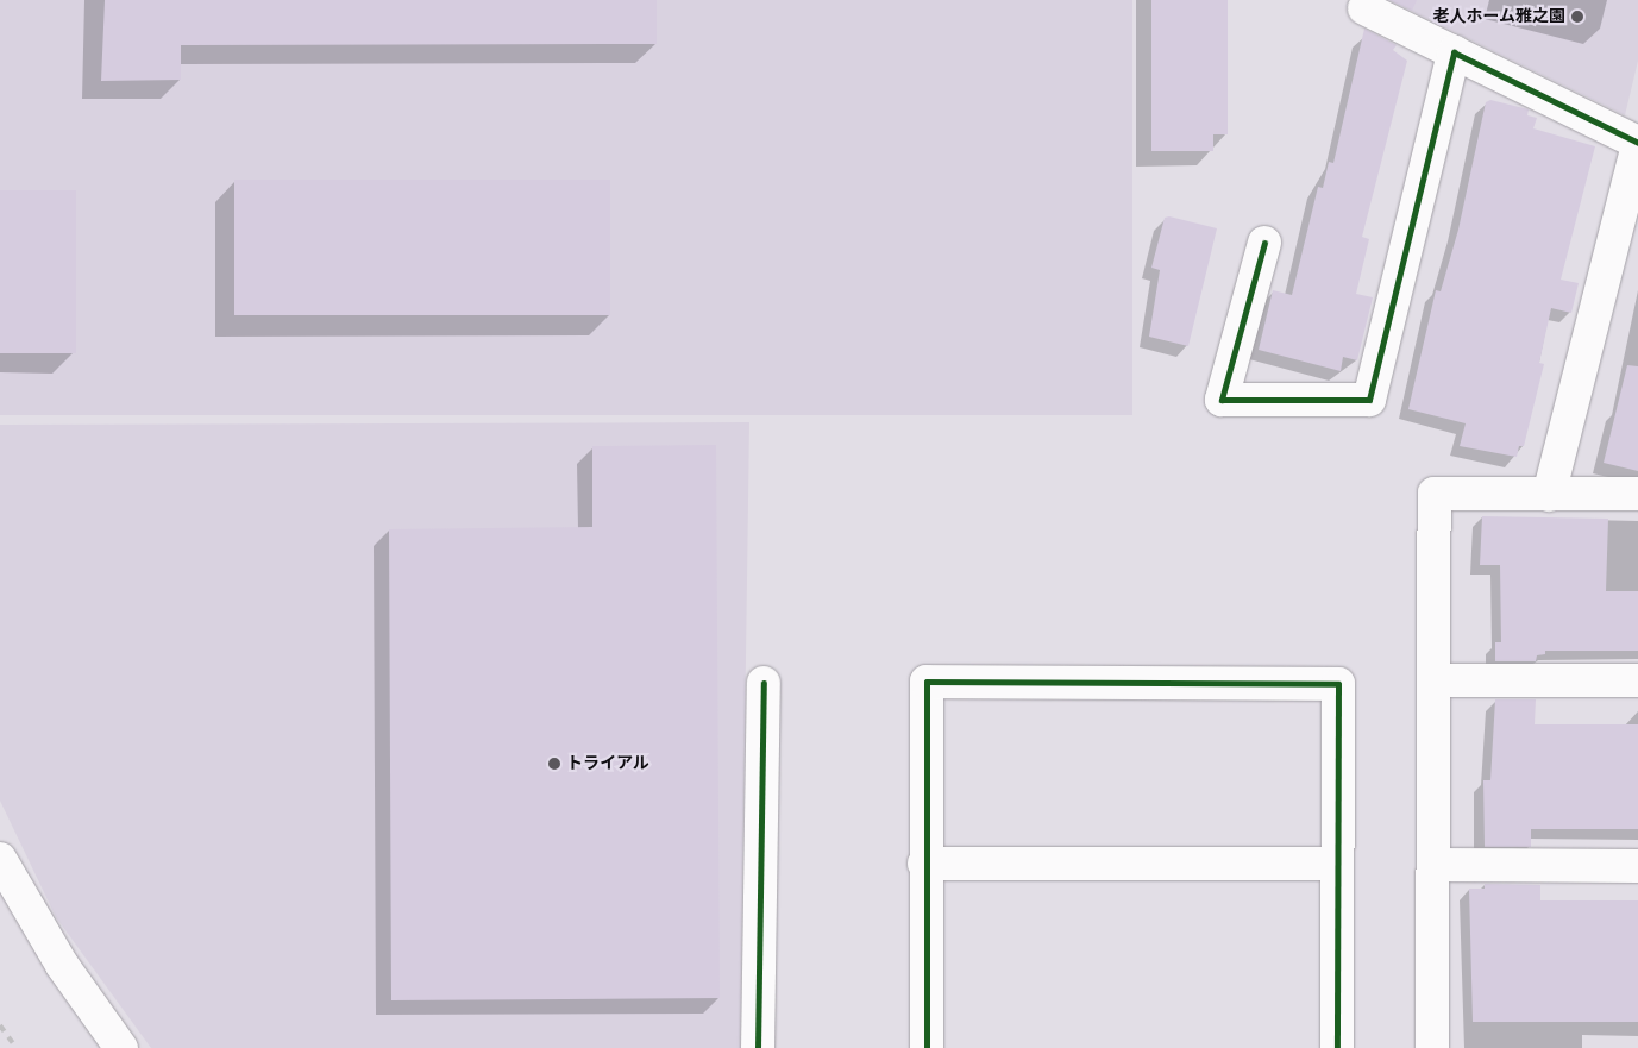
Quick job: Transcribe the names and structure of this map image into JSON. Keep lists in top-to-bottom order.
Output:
{
  "places": ["老人ホーム雅之園", "トライアル"]
}
